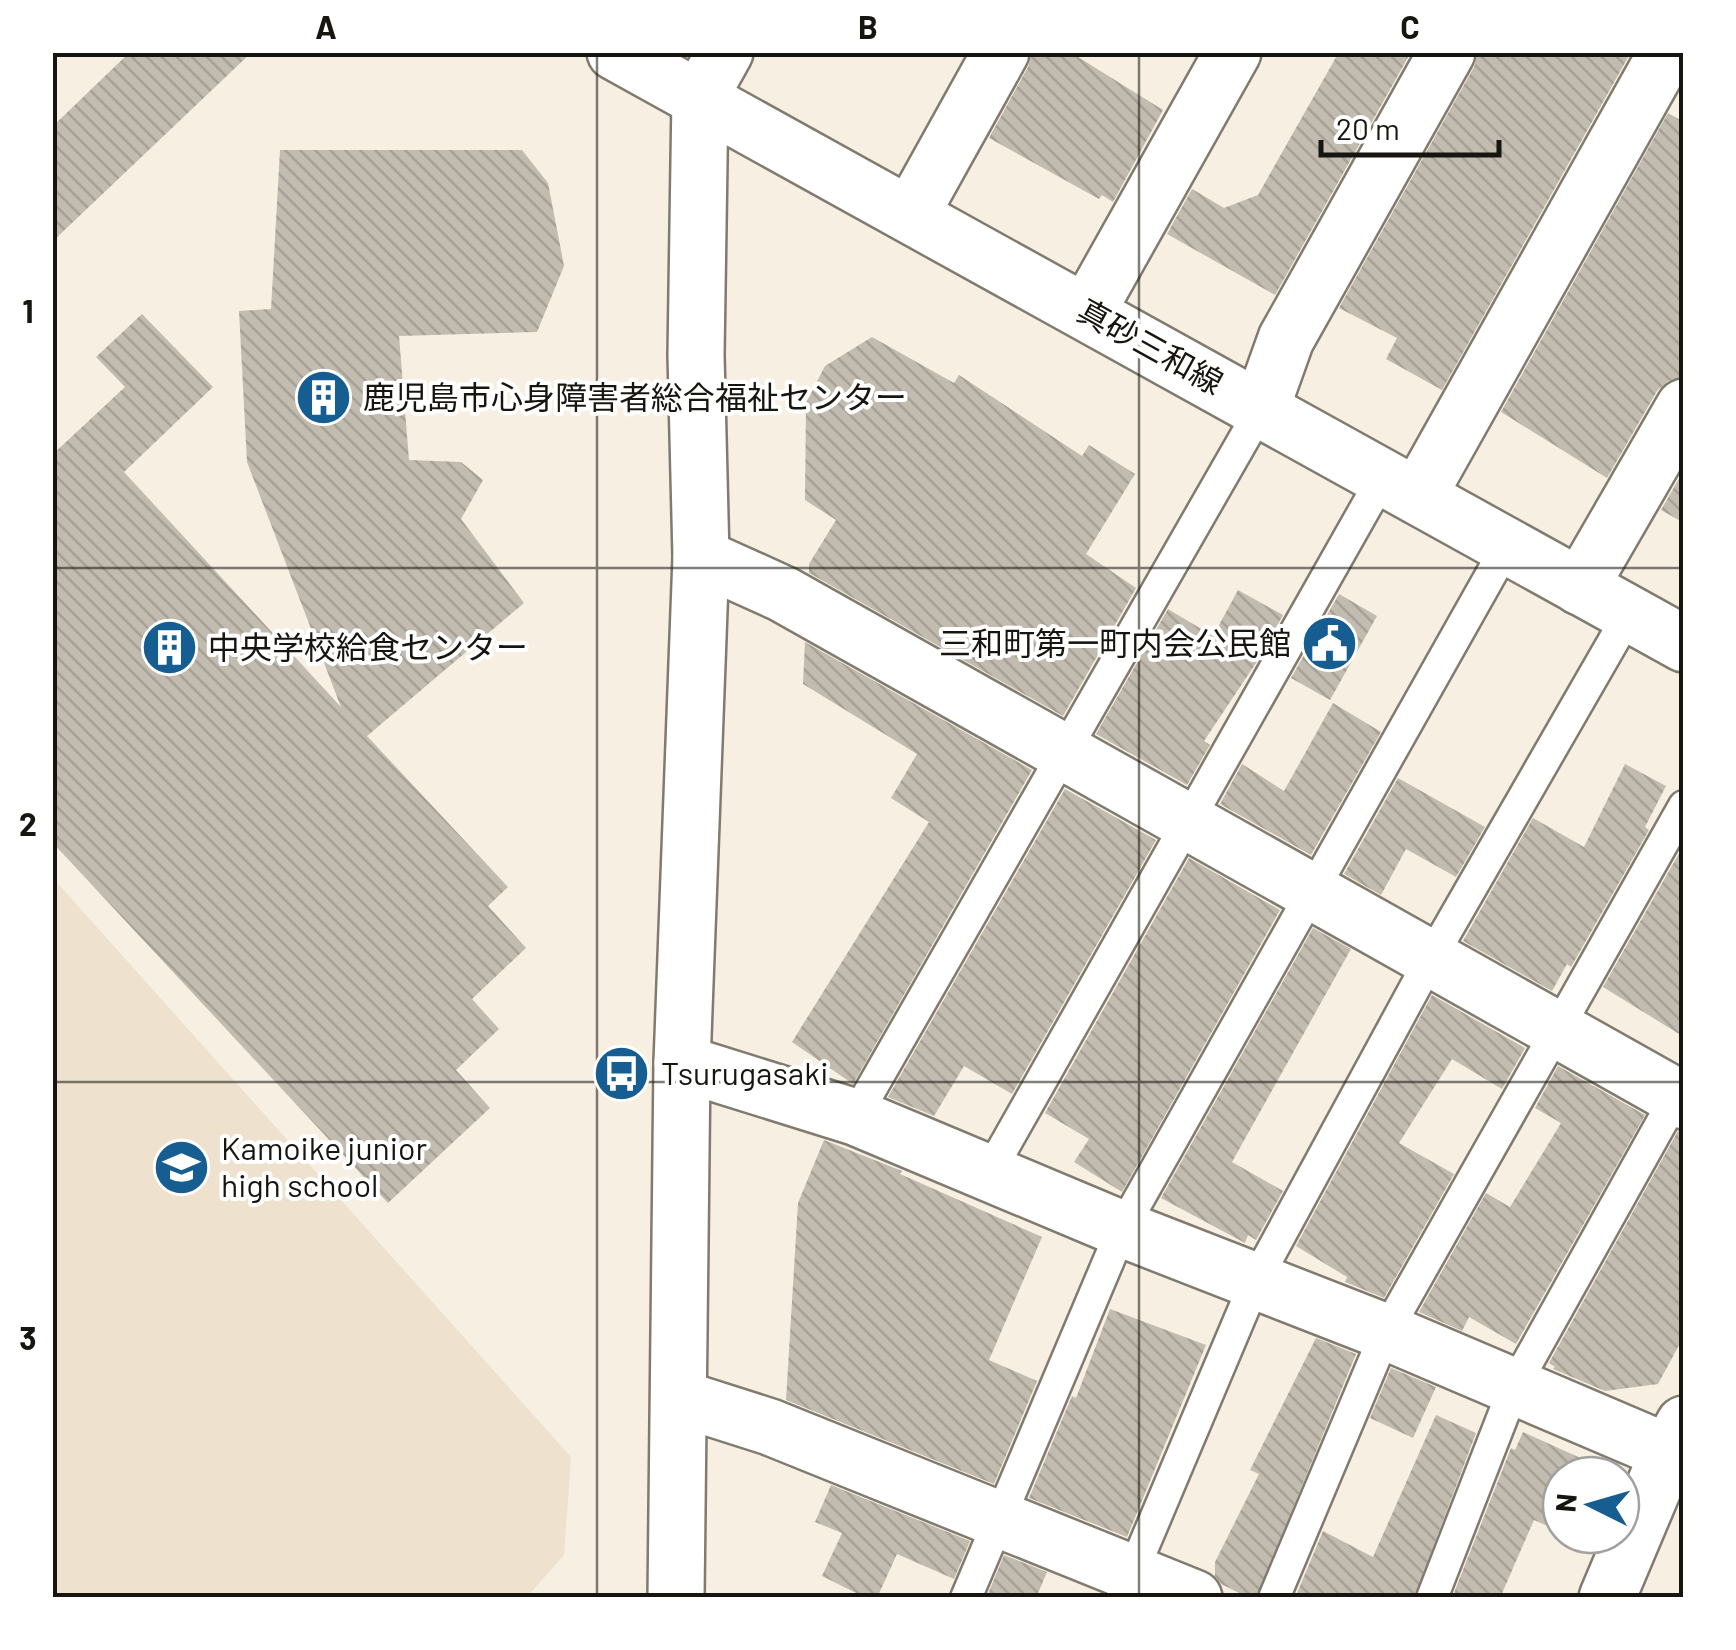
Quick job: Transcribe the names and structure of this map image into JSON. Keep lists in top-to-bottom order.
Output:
{
  "streets": {
    "street": ["真砂三和線"]
  },
  "places": {
    "building": ["鹿児島市心身障害者総合福祉センター", "中央学校給食センター"],
    "public building": ["三和町第一町内会公民館"],
    "bus stop": ["Tsurugasaki"],
    "school or university": ["Kamoike junior high school"]
  },
  "scale_bar": "20 m",
  "north": "left",
  "grid": {
    "columns": ["A", "B", "C"],
    "rows": ["1", "2", "3"]
  }
}
